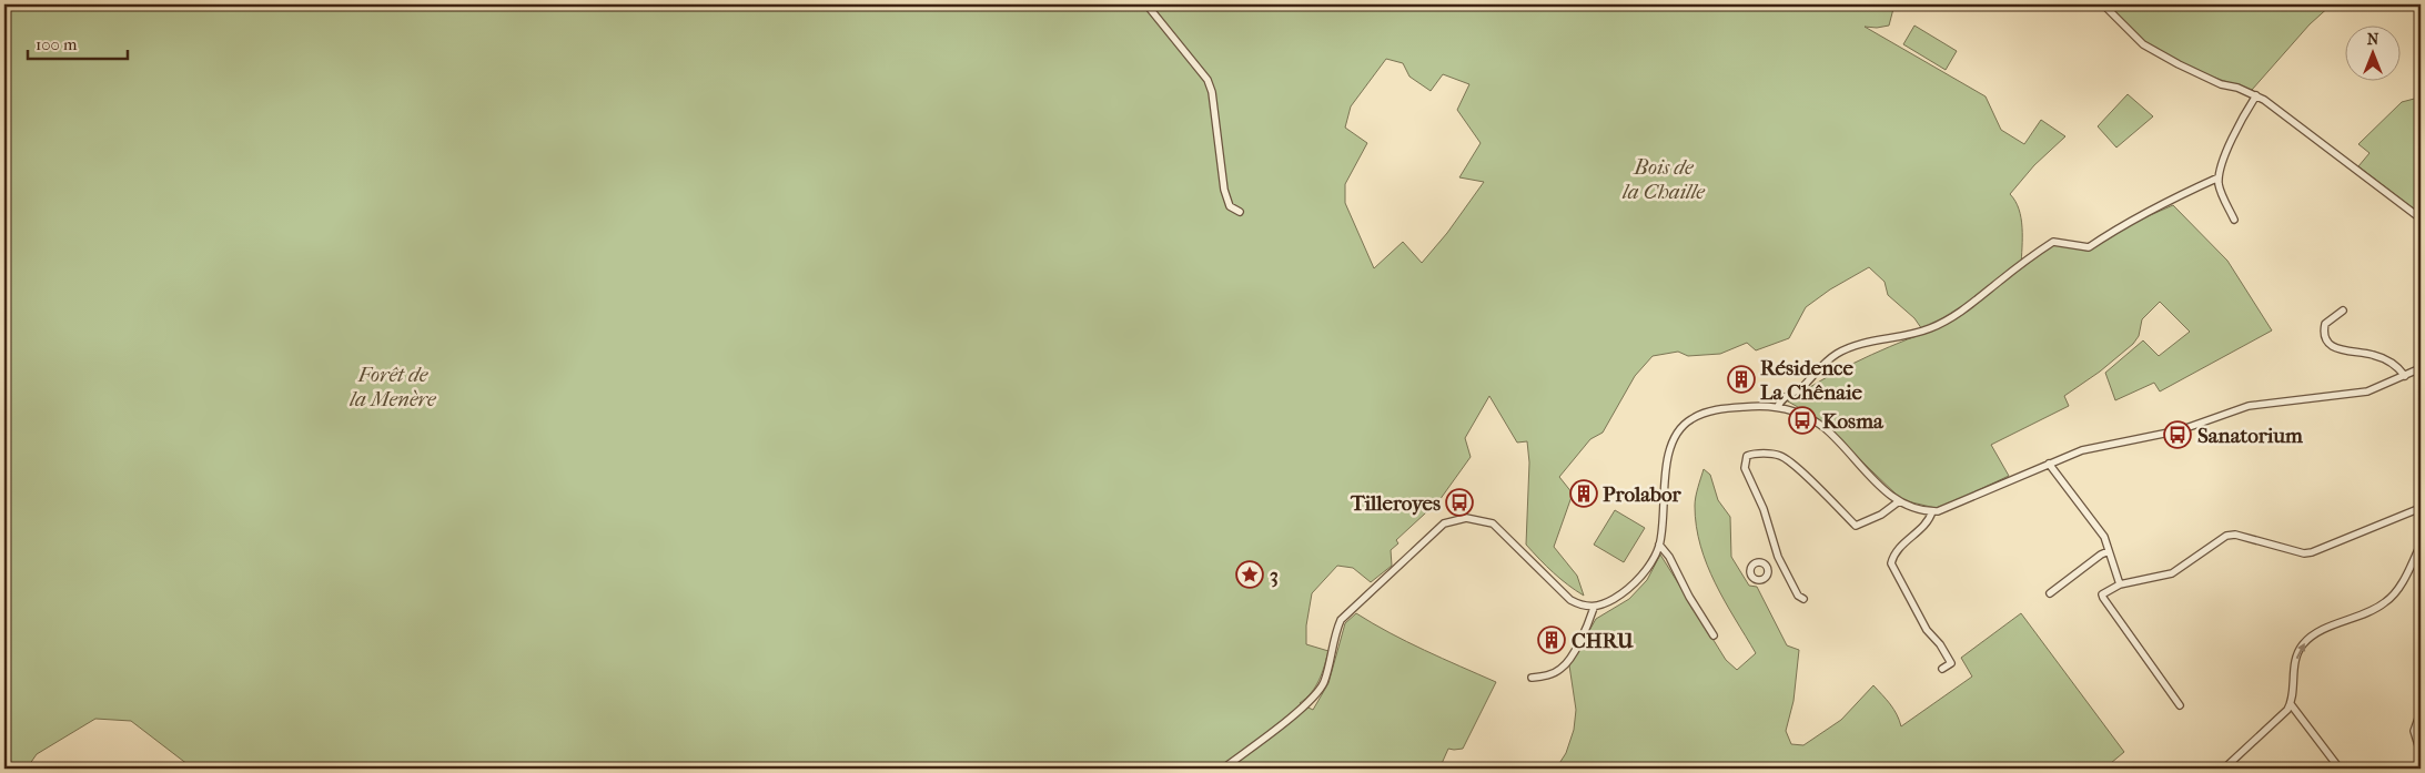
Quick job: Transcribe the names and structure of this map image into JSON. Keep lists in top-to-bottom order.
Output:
{
  "parks": ["Bois de la Chaille", "Forêt de la Menère"],
  "places": {
    "building": ["Résidence La Chênaie", "Prolabor", "CHRU"],
    "bus stop": ["Kosma", "Sanatorium", "Tilleroyes"],
    "place": ["3"]
  },
  "scale_bar": "100 m",
  "north": "top"
}
